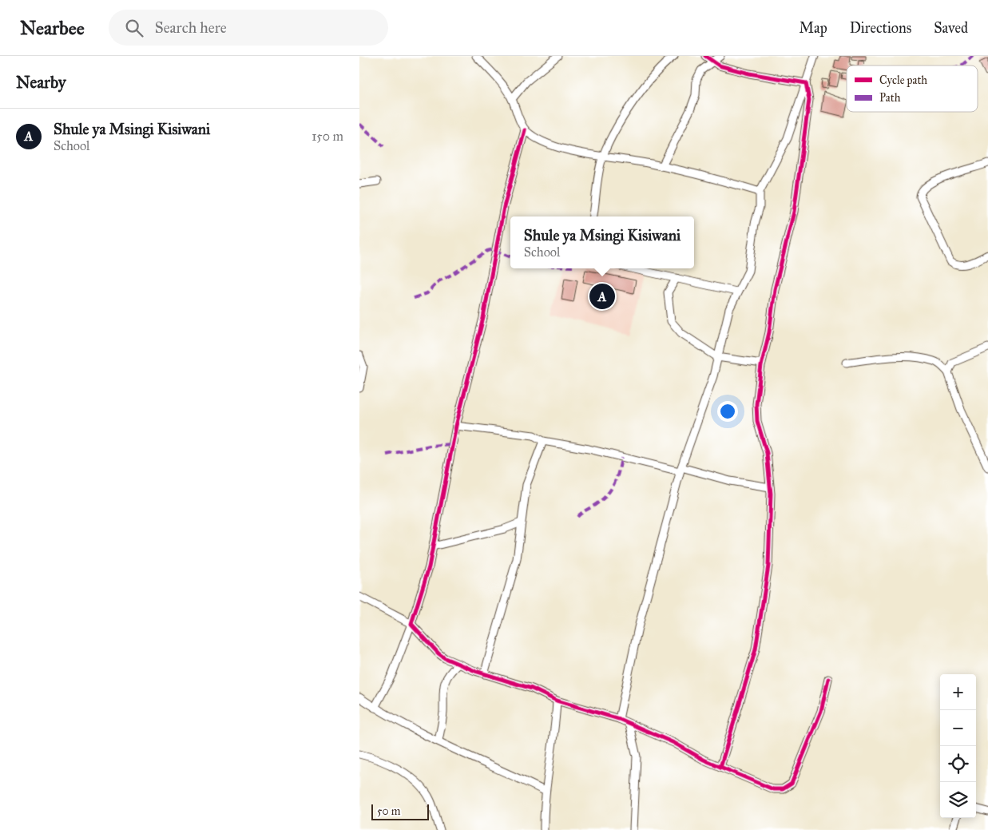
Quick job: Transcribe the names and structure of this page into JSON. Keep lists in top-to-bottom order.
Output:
{
  "legend": ["Cycle path", "Path"],
  "scale_bar": "50 m",
  "page": {
    "header": "Nearbee",
    "search": "Search here",
    "nav": ["Map", "Directions", "Saved"],
    "heading": "Nearby",
    "list": [
      {
        "mark": "A",
        "name": "Shule ya Msingi Kisiwani",
        "note": "School",
        "value": "150 m"
      }
    ],
    "popup": ["Shule ya Msingi Kisiwani", "School"],
    "pins": "A",
    "map_buttons": ["+", "−"],
    "scale": "50 m"
  }
}
